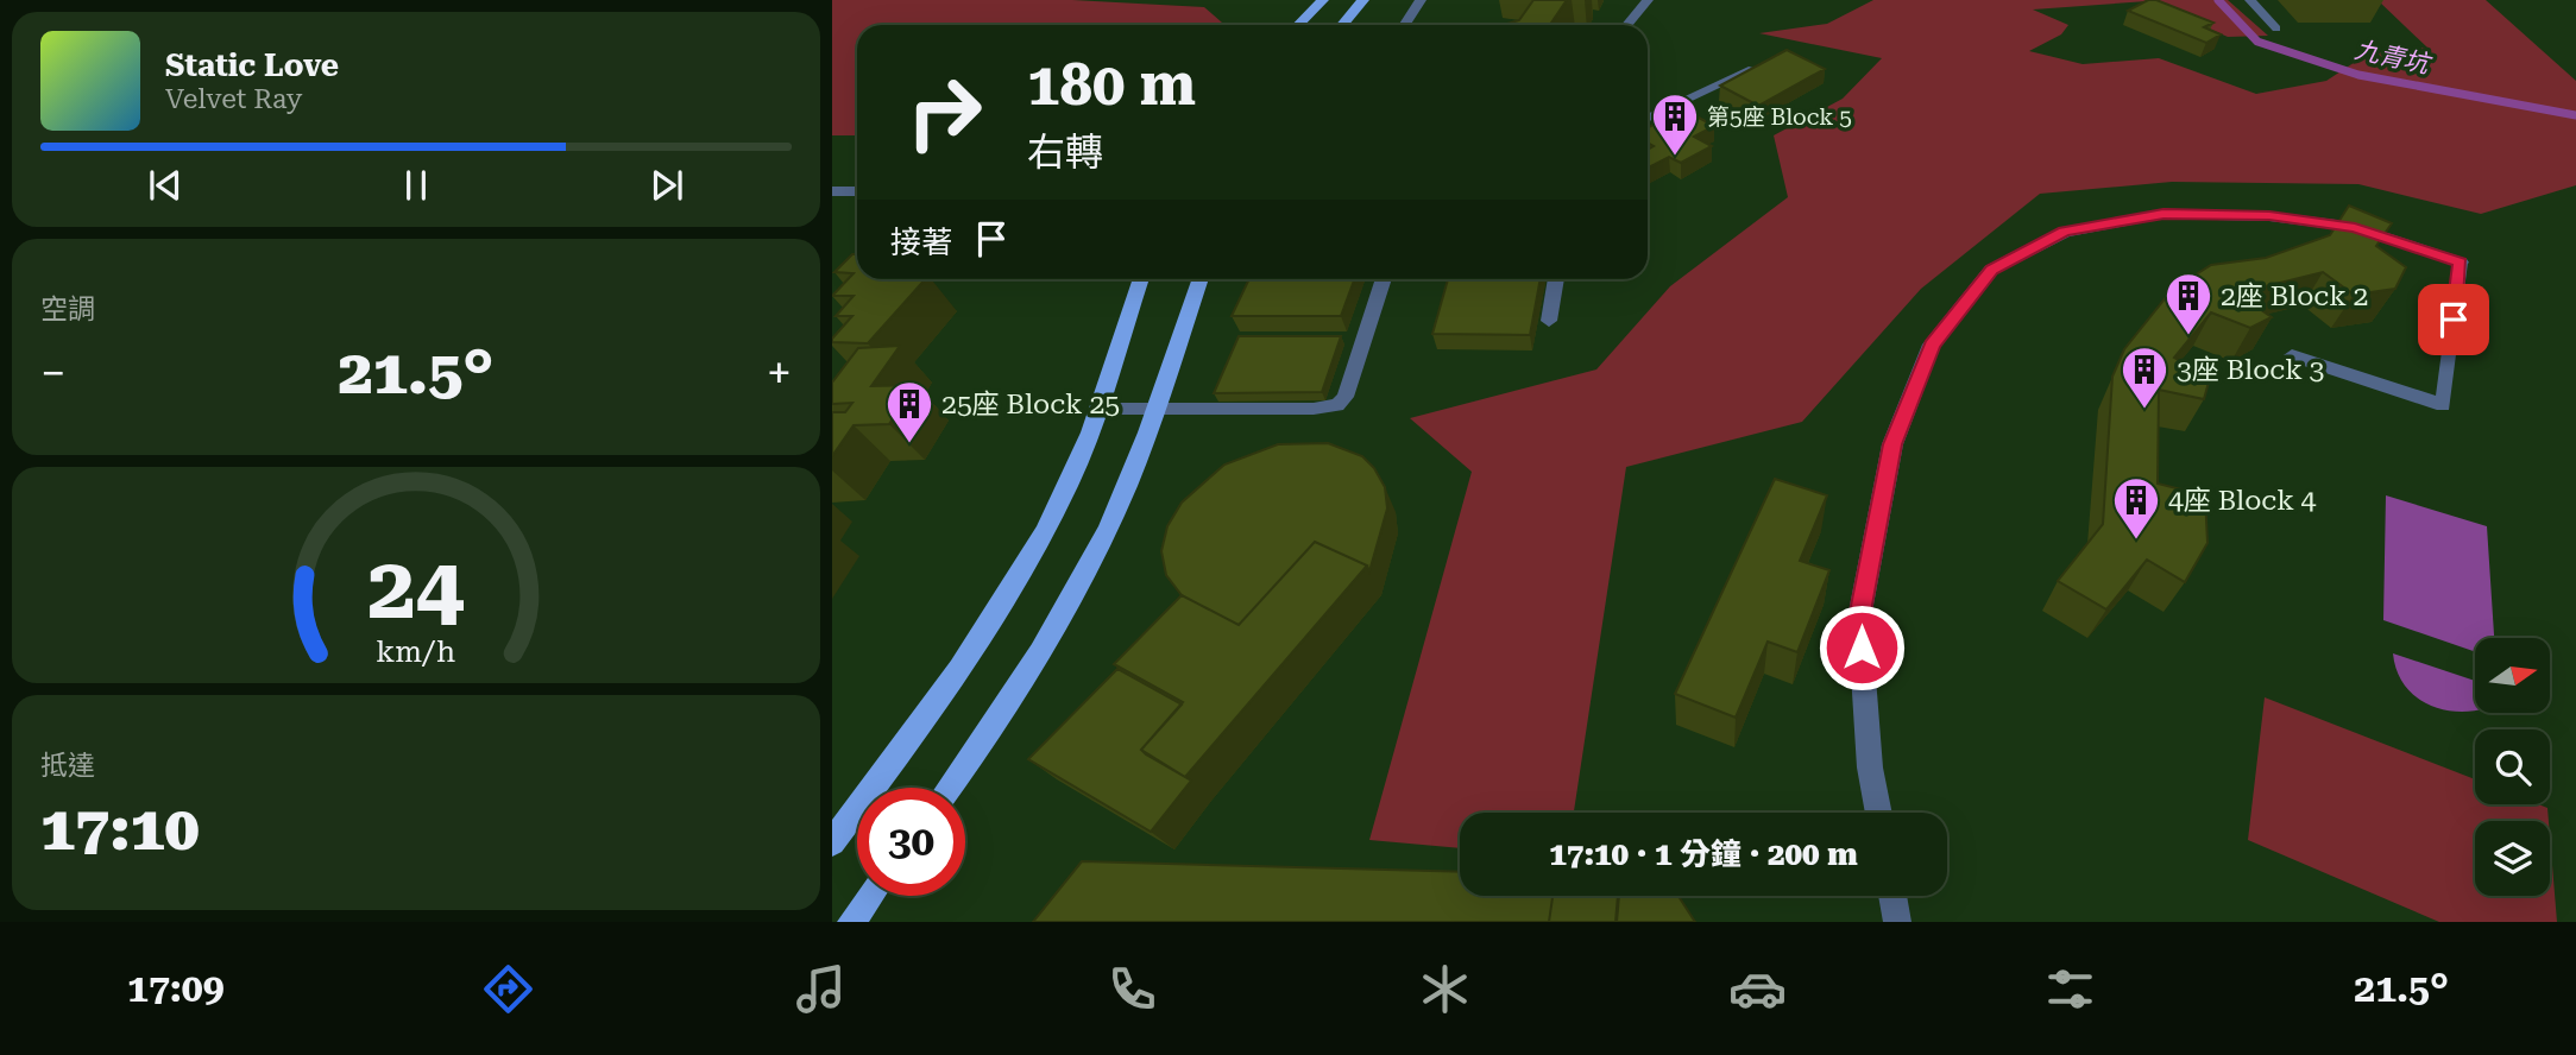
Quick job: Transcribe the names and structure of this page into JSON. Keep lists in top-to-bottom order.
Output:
{
  "water": ["九青坑"],
  "places": {
    "building": [
      "第5座 Block 5",
      "2座 Block 2",
      "3座 Block 3",
      "25座 Block 25",
      "4座 Block 4"
    ]
  },
  "north": "right",
  "page": {
    "turn": ["180 m", "右轉"],
    "song": ["Static Love", "Velvet Ray"],
    "then": "接著",
    "tile": [
      "空調",
      ["抵達", "17:10"]
    ],
    "heat": ["−", "21.5°", "+"],
    "limit": "30",
    "trip": "17:10 · 1 分鐘 · 200 m",
    "tabs": ["17:09", "21.5°"],
    "gauge": ["24", "km/h"]
  }
}
